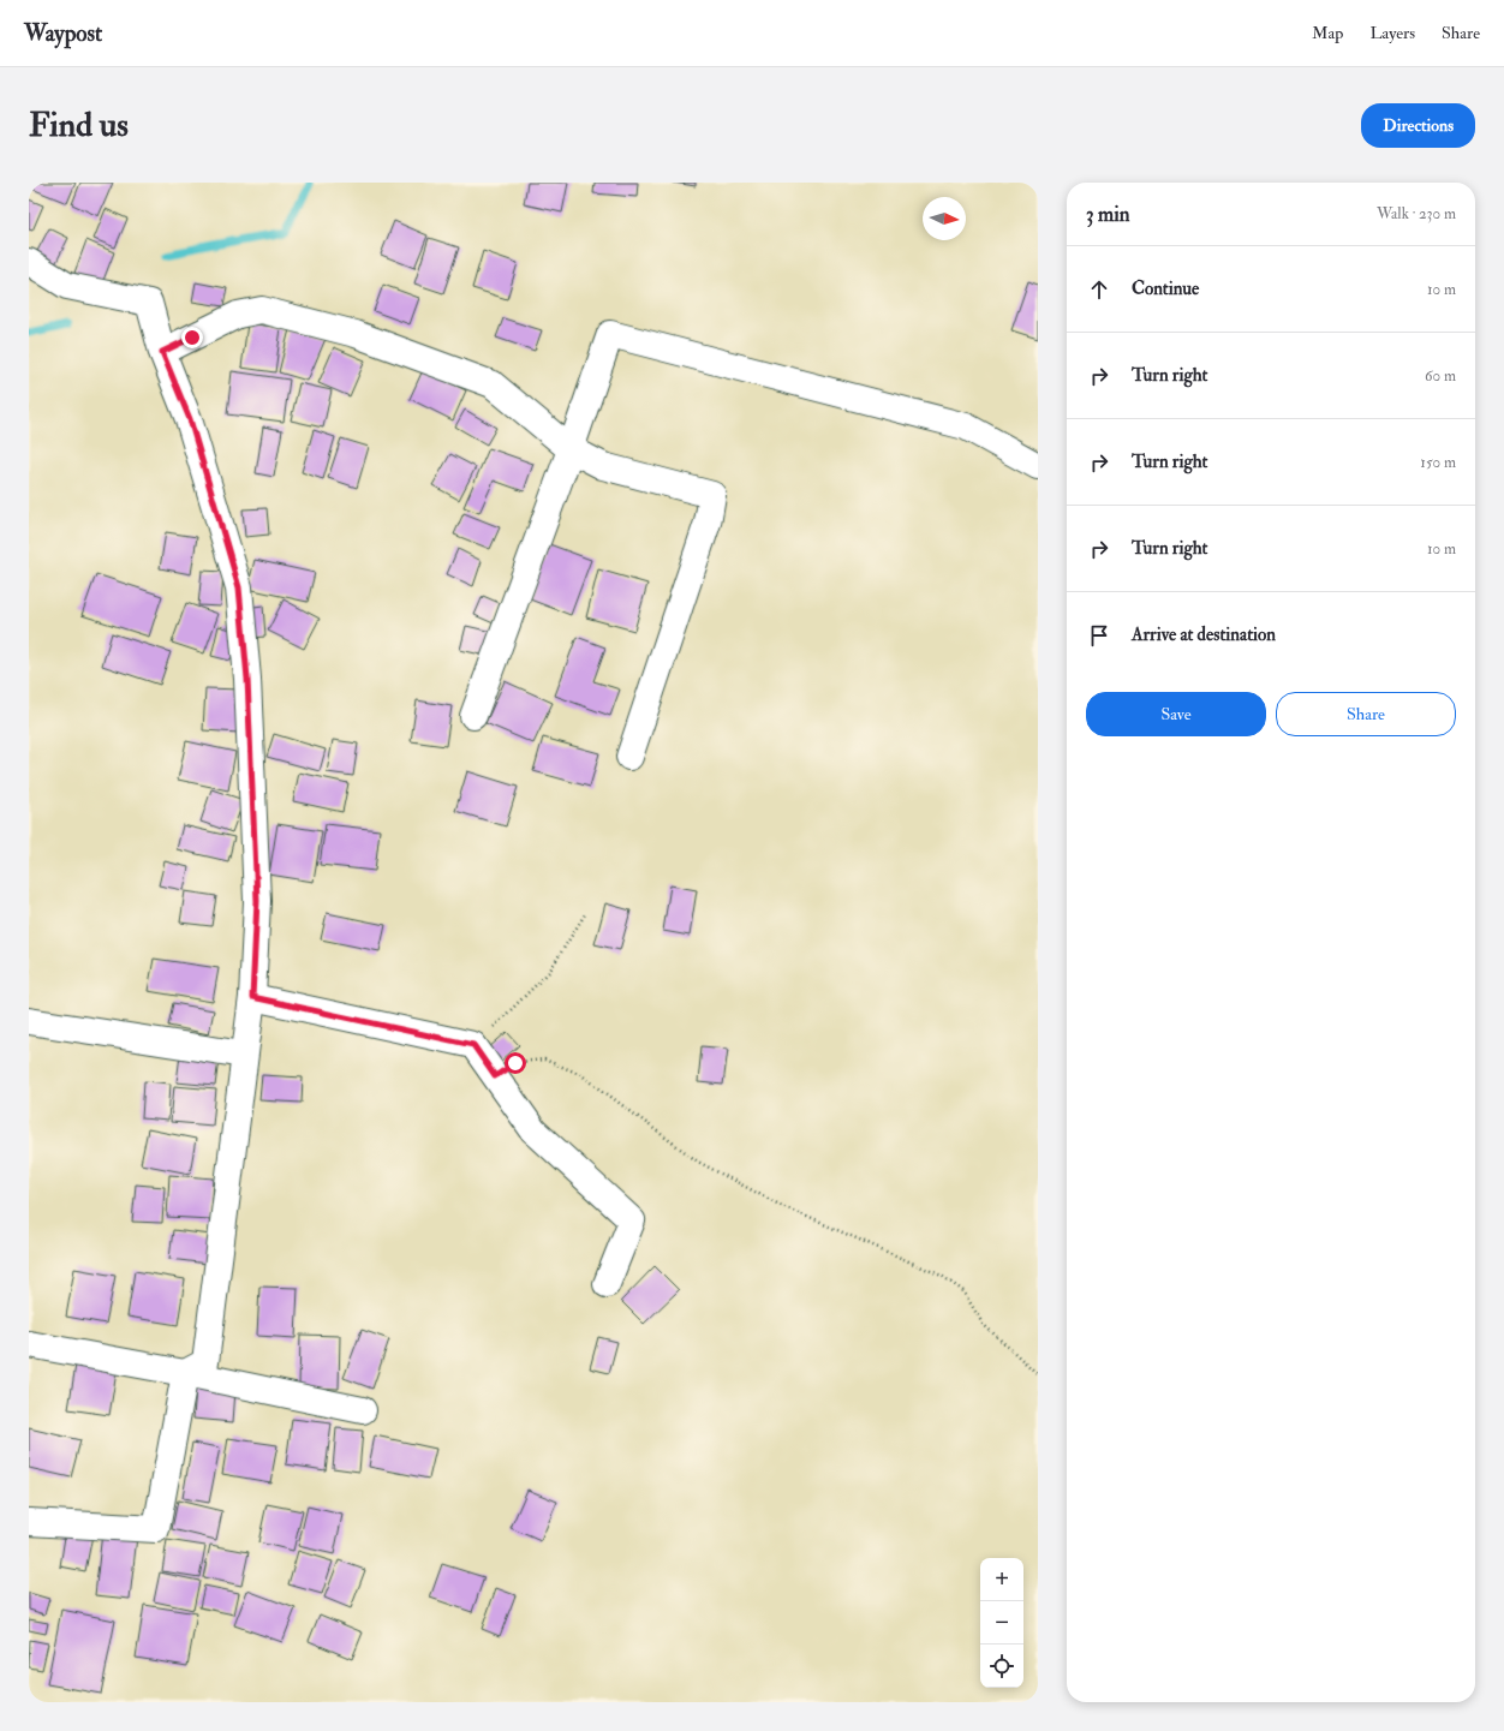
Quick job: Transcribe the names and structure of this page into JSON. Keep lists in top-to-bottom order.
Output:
{
  "north": "right",
  "page": {
    "header": "Waypost",
    "nav": ["Map", "Layers", "Share"],
    "buttons": [
      "Directions",
      ["Save", "Share"]
    ],
    "title": "Find us",
    "heading": ["3 min", "Walk · 230 m"],
    "list": [
      ["Continue", "10 m"],
      ["Turn right", "60 m"],
      ["Turn right", "150 m"],
      ["Turn right", "10 m"],
      "Arrive at destination"
    ],
    "map_buttons": ["+", "−"]
  }
}
